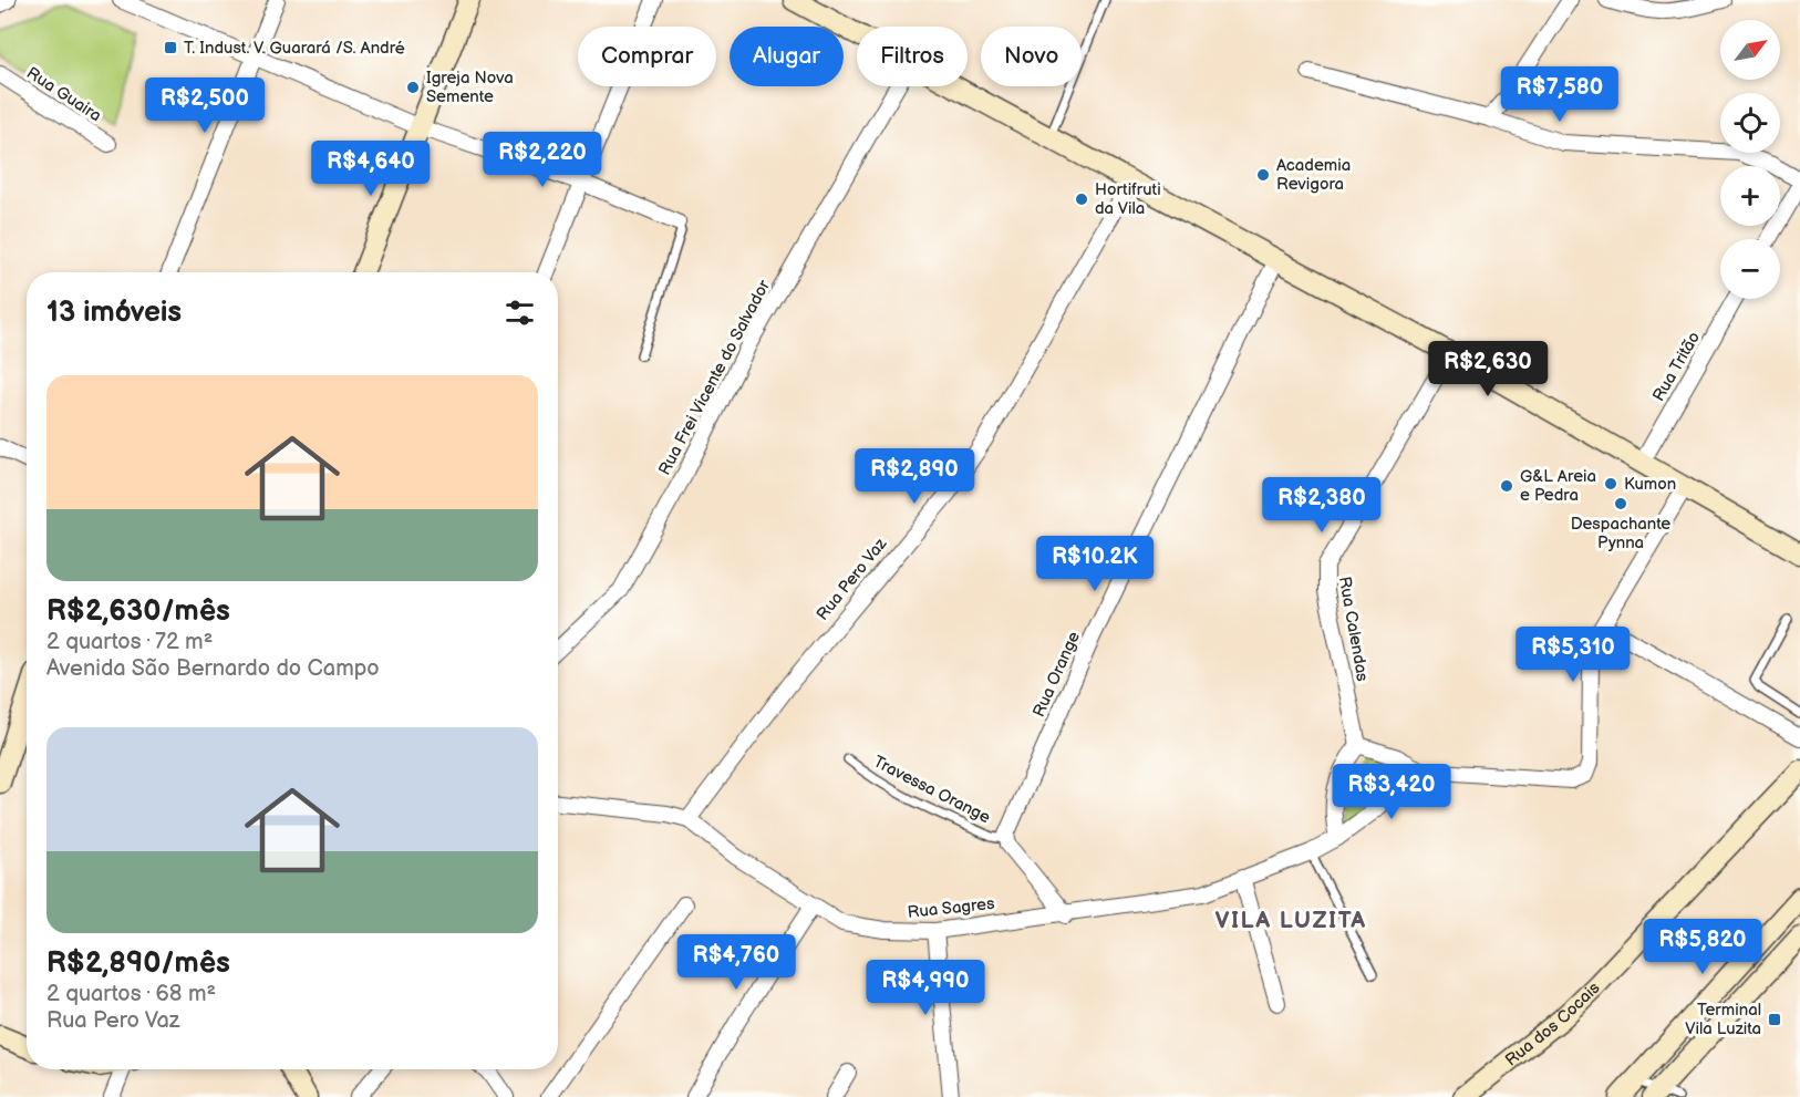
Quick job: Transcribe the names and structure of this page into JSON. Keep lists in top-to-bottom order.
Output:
{
  "streets": {
    "main road": ["Rua dos Cocais"],
    "street": [
      "Rua Guaira",
      "Rua Tritão",
      "Rua Frei Vicente do Salvador",
      "Rua Pero Vaz",
      "Rua Calendas",
      "Rua Orange",
      "Rua Sagres"
    ],
    "lane": ["Travessa Orange"]
  },
  "crossings": [
    ["Rua Pero Vaz", "Rua Sagres"],
    ["Rua Orange", "Travessa Orange"]
  ],
  "districts": ["VILA LUZITA"],
  "places": {
    "transit": ["T. Indust. V. Guarará /S. André", "Terminal Vila Luzita"],
    "other": [
      "Igreja Nova Semente",
      "Academia Revigora",
      "Hortifruti da Vila",
      "Kumon",
      "G&L Areia e Pedra",
      "Despachante Pynna"
    ]
  },
  "north": "top right",
  "page": {
    "map_buttons": ["+", "−"],
    "chip": [
      "Comprar",
      "Alugar",
      "Filtros",
      "Novo"
    ],
    "price": [
      "R$7,580",
      "R$2,500",
      "R$2,220",
      "R$4,640",
      "R$2,630",
      "R$2,890",
      "R$2,380",
      "R$10.2K",
      "R$5,310",
      "R$3,420",
      "R$5,820",
      "R$4,760",
      "R$4,990"
    ],
    "heading": "13 imóveis",
    "list": [
      {
        "name": "R$2,630/mês",
        "note": "2 quartos · 72 m² · Avenida São Bernardo do Campo"
      },
      {
        "name": "R$2,890/mês",
        "note": "2 quartos · 68 m² · Rua Pero Vaz"
      }
    ]
  }
}
